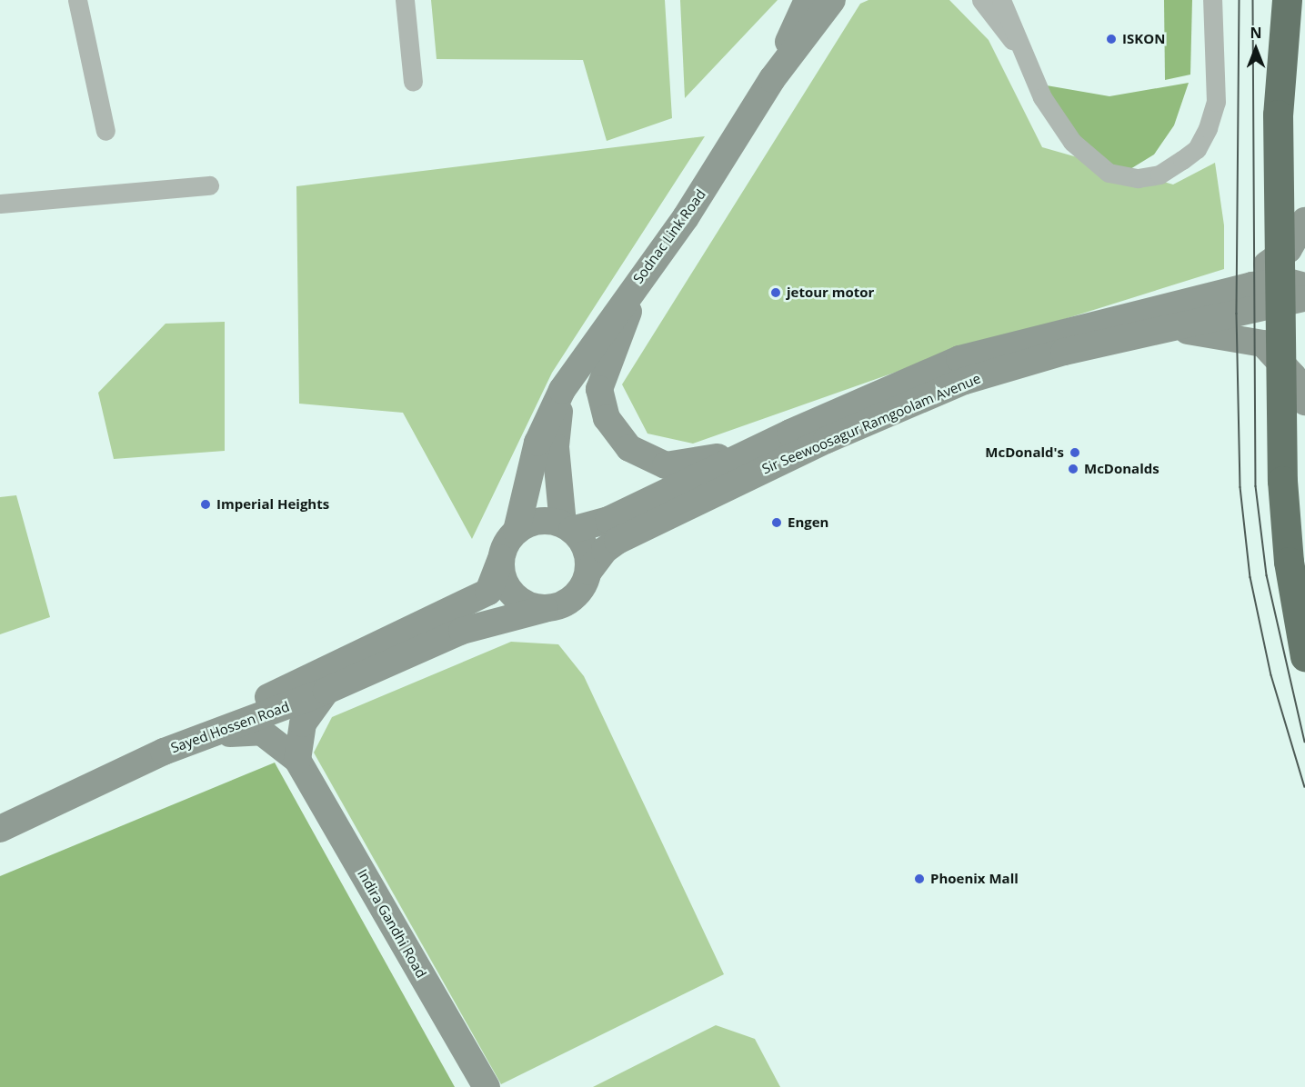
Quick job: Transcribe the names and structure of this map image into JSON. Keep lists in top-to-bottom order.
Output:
{
  "streets": {
    "main road": [
      "Sodnac Link Road",
      "Sir Seewoosagur Ramgoolam Avenue",
      "Sayed Hossen Road",
      "Indira Gandhi Road"
    ]
  },
  "crossings": [
    ["Sodnac Link Road", "Sir Seewoosagur Ramgoolam Avenue"],
    ["Sodnac Link Road", "Sayed Hossen Road"],
    ["Sir Seewoosagur Ramgoolam Avenue", "Sayed Hossen Road"],
    ["Sayed Hossen Road", "Indira Gandhi Road"]
  ],
  "places": [
    "ISKON",
    "jetour motor",
    "McDonald's",
    "McDonalds",
    "Imperial Heights",
    "Engen",
    "Phoenix Mall"
  ],
  "north": "top"
}
